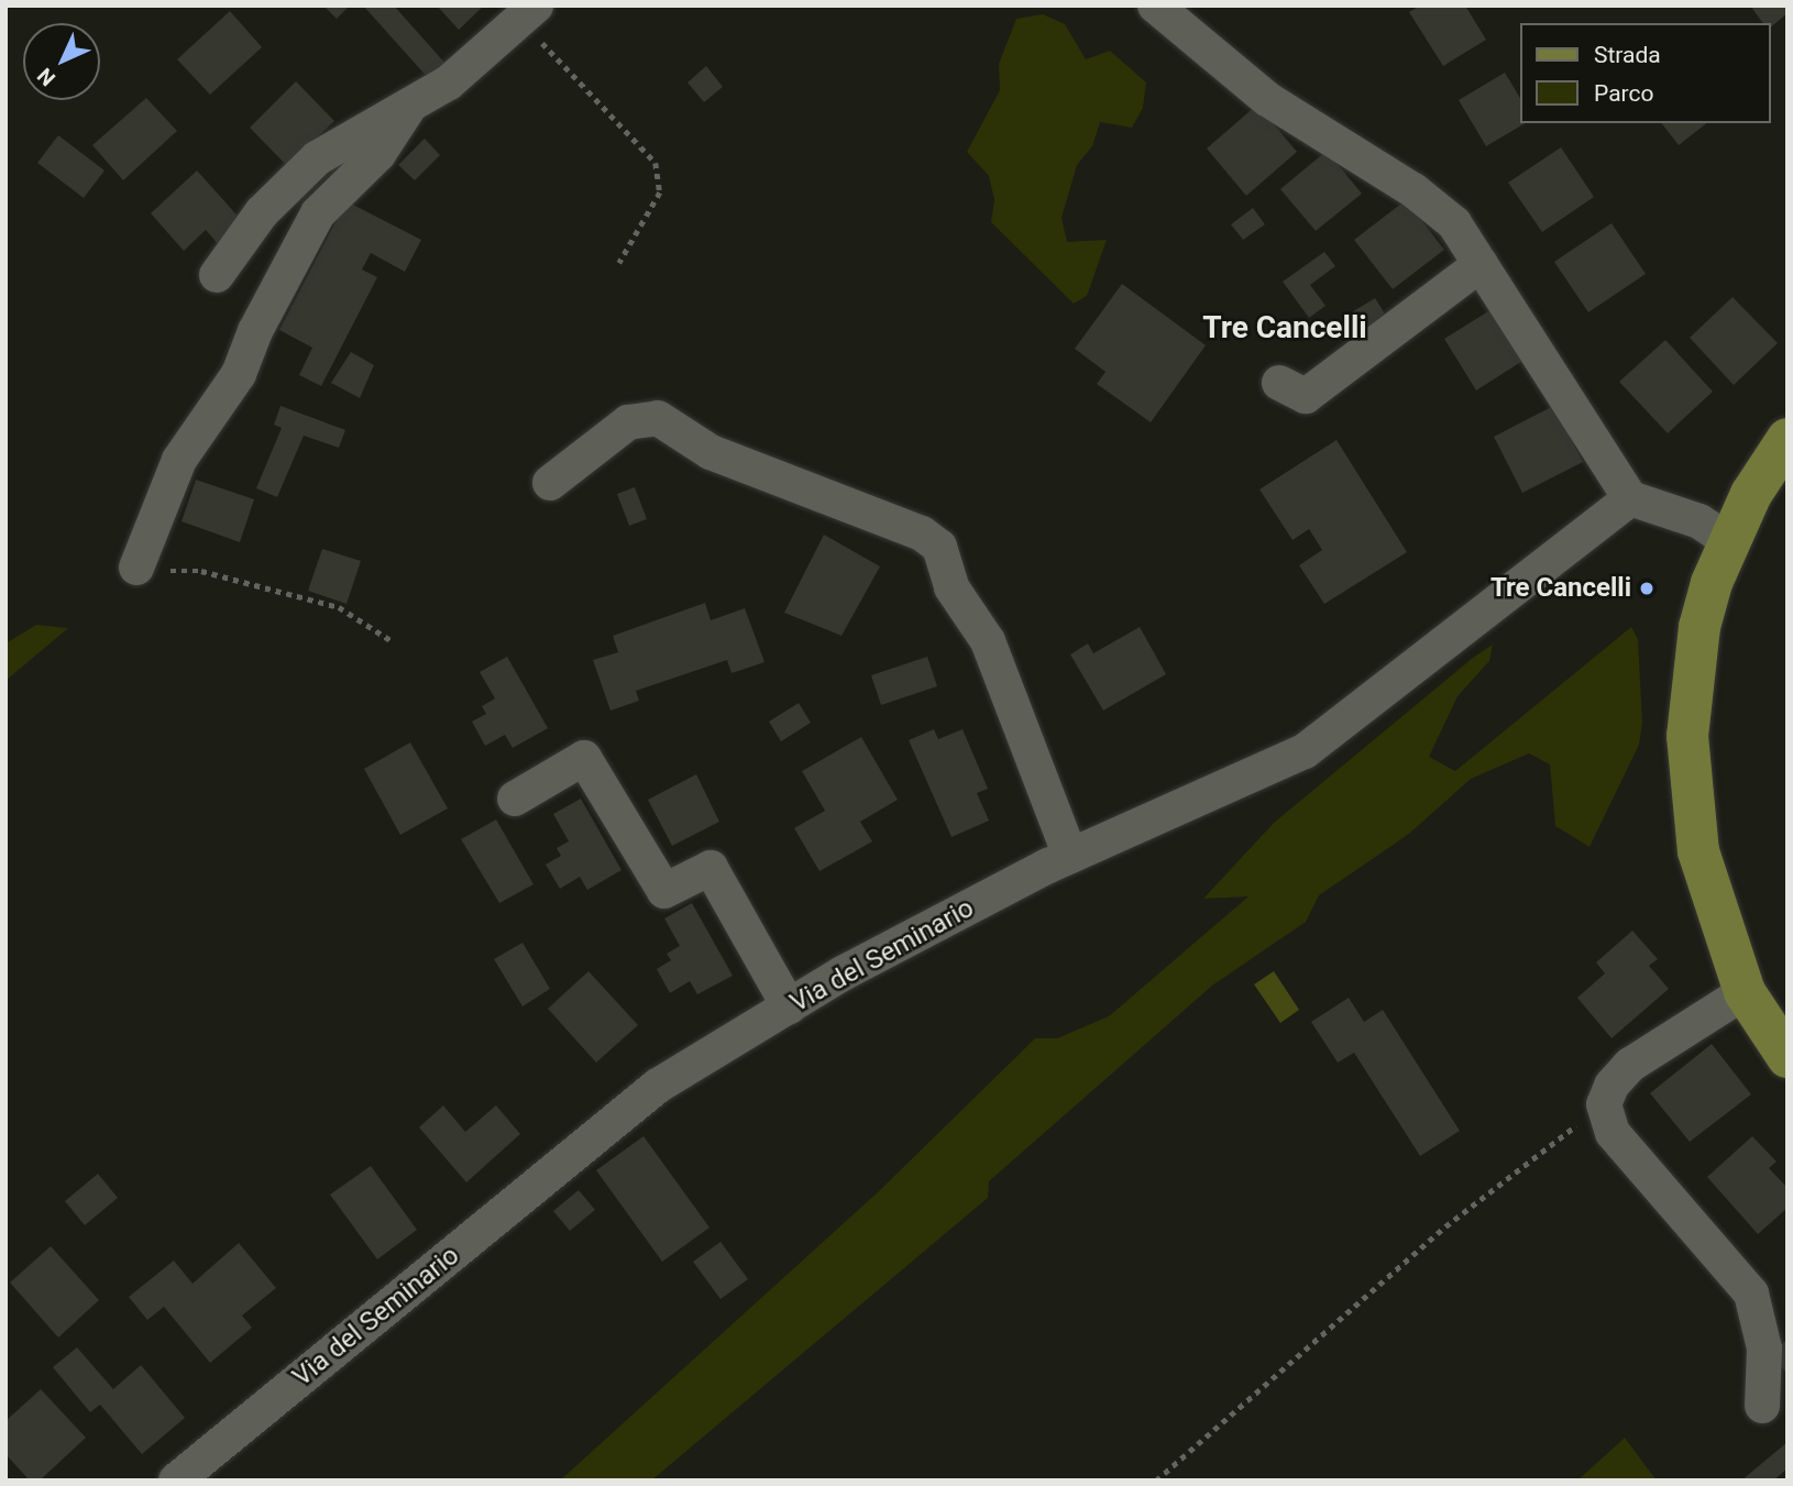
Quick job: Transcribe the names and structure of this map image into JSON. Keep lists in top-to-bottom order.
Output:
{
  "streets": {
    "street": ["Via del Seminario"]
  },
  "districts": ["Tre Cancelli"],
  "places": ["Tre Cancelli"],
  "legend": ["Strada", "Parco"],
  "north": "bottom left"
}
